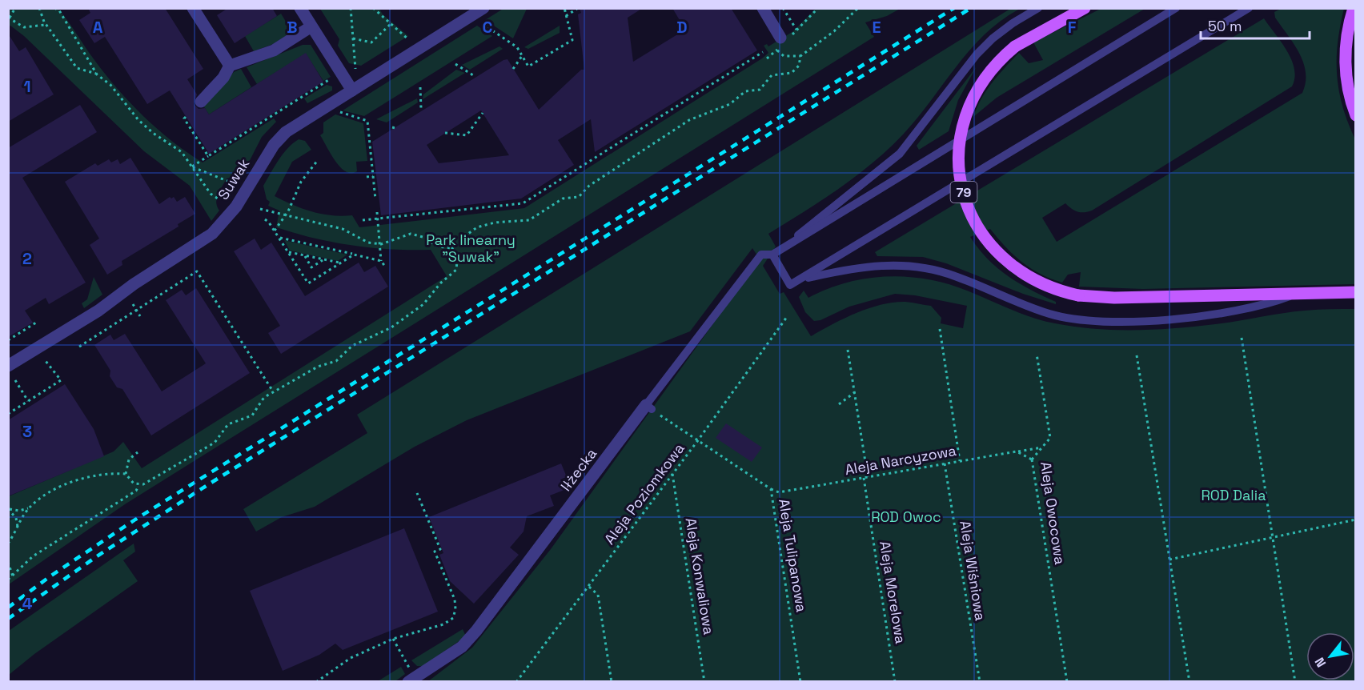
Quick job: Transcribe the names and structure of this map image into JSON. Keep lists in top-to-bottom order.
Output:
{
  "streets": {
    "main road": ["79"],
    "street": ["Suwak", "Iłżecka"],
    "path": [
      "Aleja Narcyzowa",
      "Aleja Poziomkowa",
      "Aleja Owocowa",
      "Aleja Tulipanowa",
      "Aleja Wiśniowa",
      "Aleja Konwaliowa",
      "Aleja Morelowa"
    ]
  },
  "crossings": [
    ["Aleja Narcyzowa", "Aleja Owocowa"],
    ["Aleja Narcyzowa", "Aleja Tulipanowa"],
    ["Aleja Narcyzowa", "Aleja Wiśniowa"],
    ["Aleja Narcyzowa", "Aleja Morelowa"],
    ["Iłżecka", "Aleja Tulipanowa"],
    ["Aleja Poziomkowa", "Aleja Tulipanowa"],
    ["Aleja Poziomkowa", "Aleja Konwaliowa"]
  ],
  "parks": ["Park linearny \"Suwak\"", "ROD Dalia", "ROD Owoc"],
  "scale_bar": "50 m",
  "north": "bottom left",
  "grid": {
    "columns": [
      "A",
      "B",
      "C",
      "D",
      "E",
      "F"
    ],
    "rows": [
      "1",
      "2",
      "3",
      "4"
    ]
  }
}
